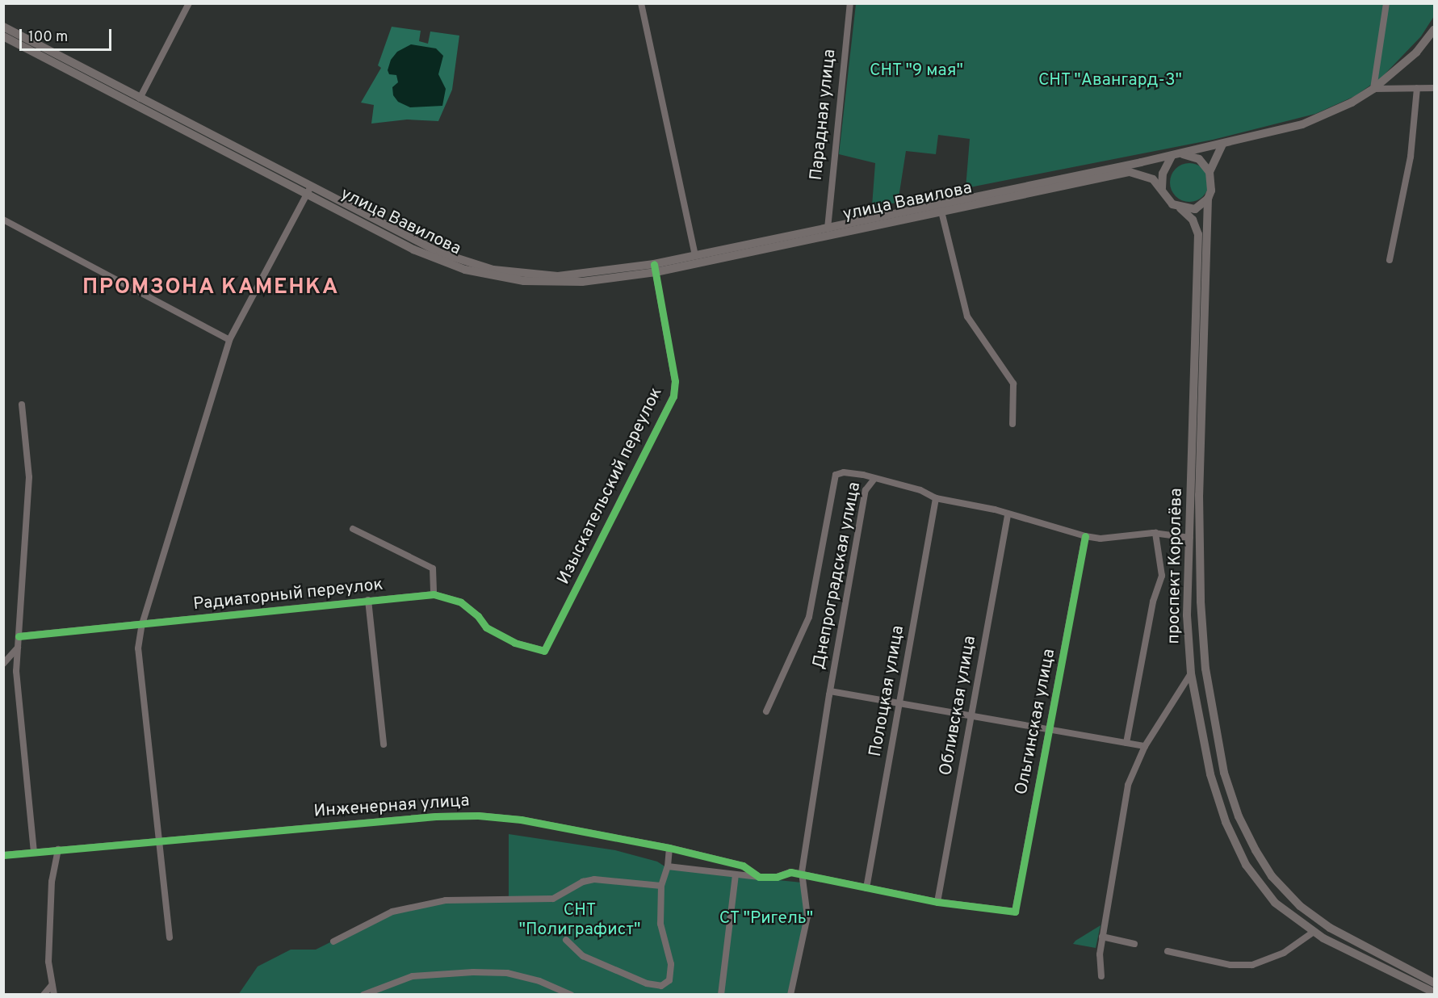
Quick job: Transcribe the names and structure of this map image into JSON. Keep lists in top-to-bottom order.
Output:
{
  "streets": {
    "main road": ["улица Вавилова", "проспект Королёва"],
    "street": [
      "Парадная улица",
      "Изыскательский переулок",
      "Днепроградская улица",
      "Радиаторный переулок",
      "Полоцкая улица",
      "Обливская улица",
      "Ольгинская улица",
      "Инженерная улица"
    ]
  },
  "crossings": [
    ["Парадная улица", "улица Вавилова"],
    ["улица Вавилова", "Изыскательский переулок"],
    ["улица Вавилова", "проспект Королёва"],
    ["Изыскательский переулок", "Радиаторный переулок"],
    ["Обливская улица", "Ольгинская улица"]
  ],
  "districts": ["ПРОМЗОНА КАМЕНКА"],
  "parks": [
    "СНТ \"9 мая\"",
    "СНТ \"Авангард-3\"",
    "СНТ \"Полиграфист\"",
    "СТ \"Ригель\""
  ],
  "scale_bar": "100 m"
}
